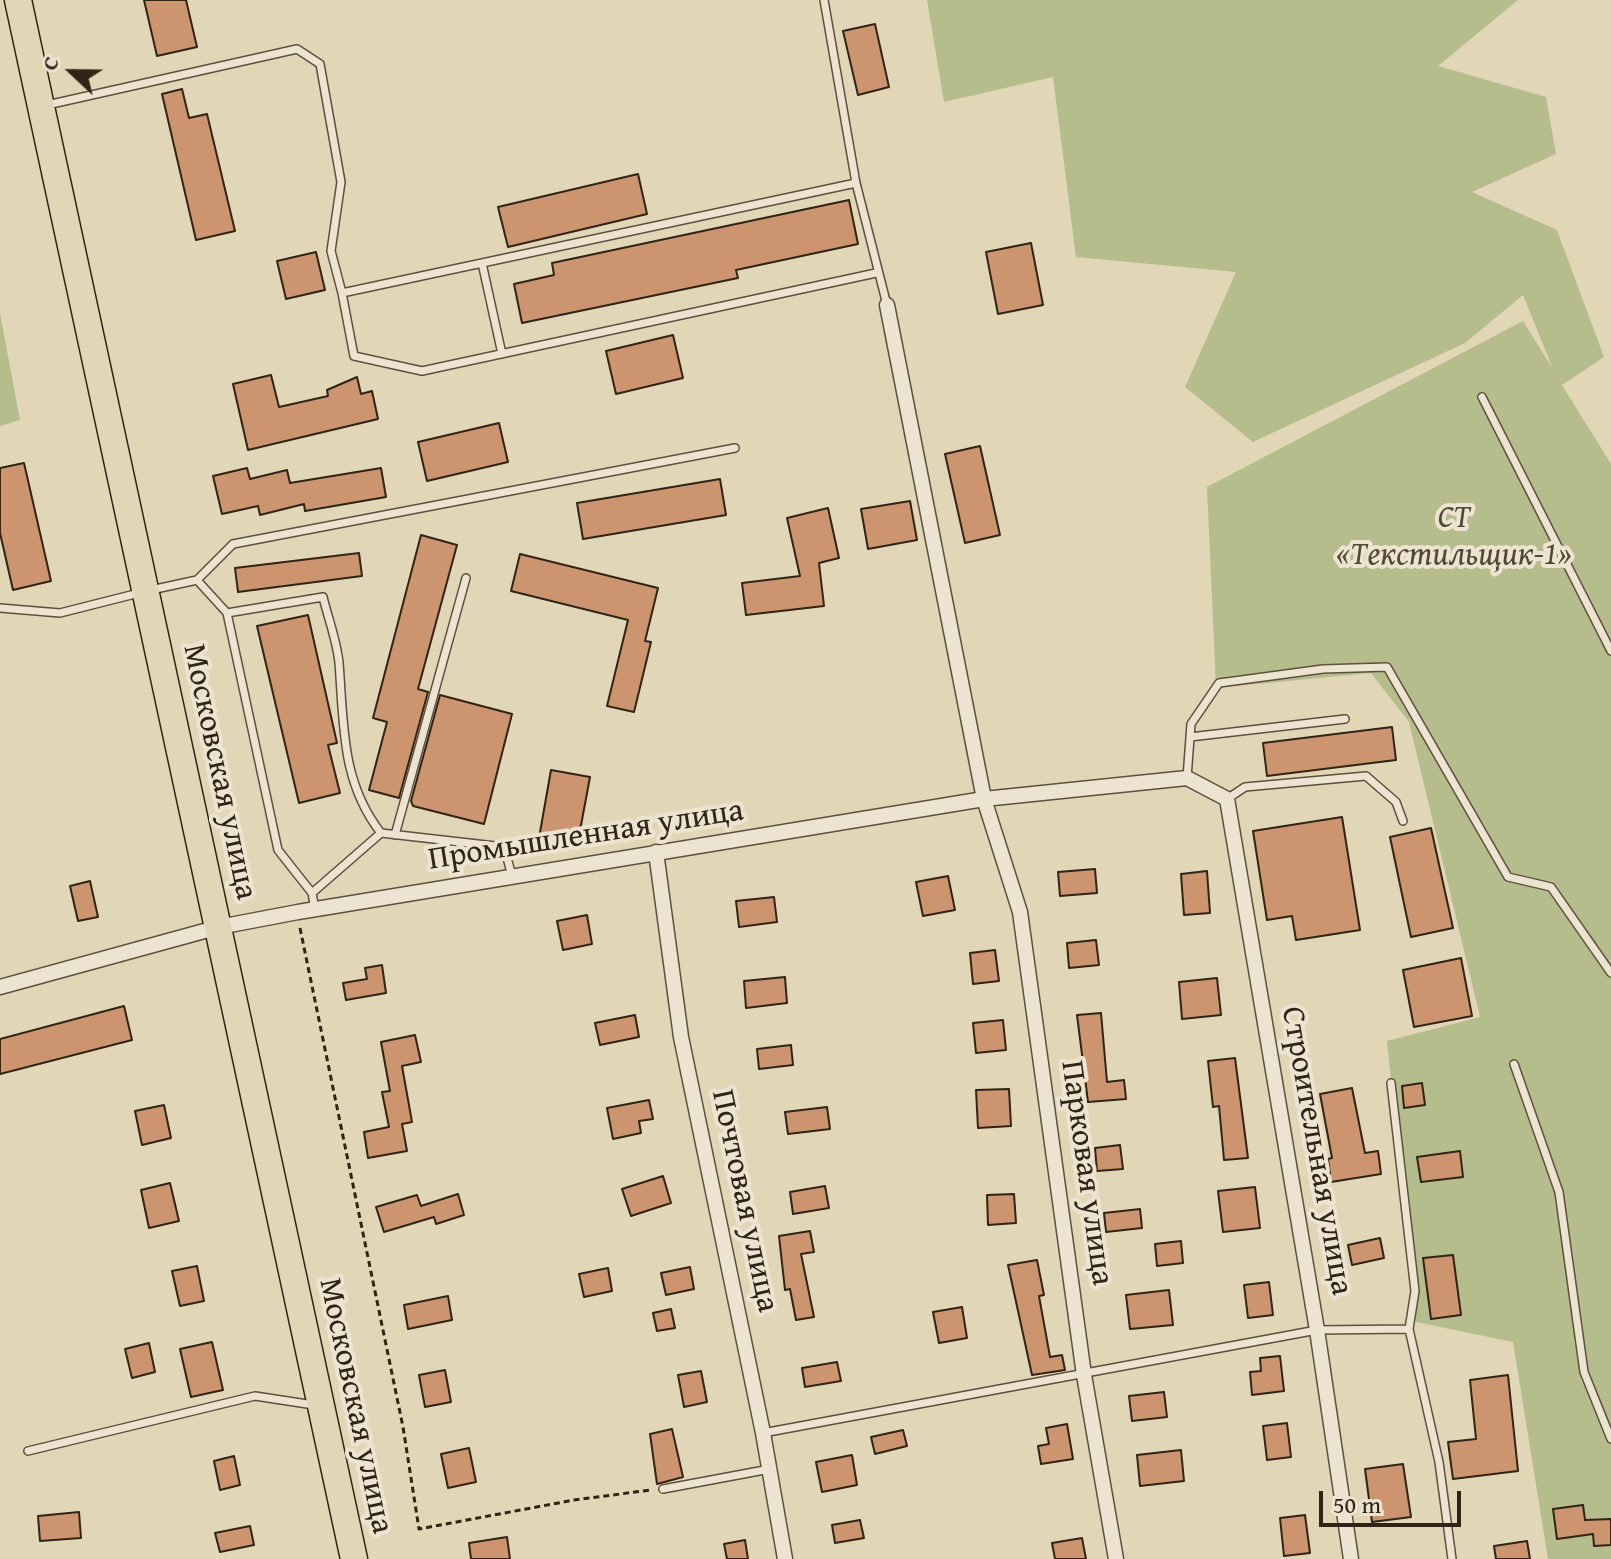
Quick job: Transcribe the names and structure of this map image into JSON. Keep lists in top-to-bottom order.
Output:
{
  "streets": {
    "highway": ["Московская улица"],
    "street": [
      "Промышленная улица",
      "Строительная улица",
      "Парковая улица",
      "Почтовая улица"
    ]
  },
  "crossings": [
    ["Московская улица", "Промышленная улица"],
    ["Промышленная улица", "Парковая улица"],
    ["Промышленная улица", "Почтовая улица"]
  ],
  "parks": ["СТ «Текстильщик-1»"],
  "scale_bar": "50 m",
  "north": "left"
}
